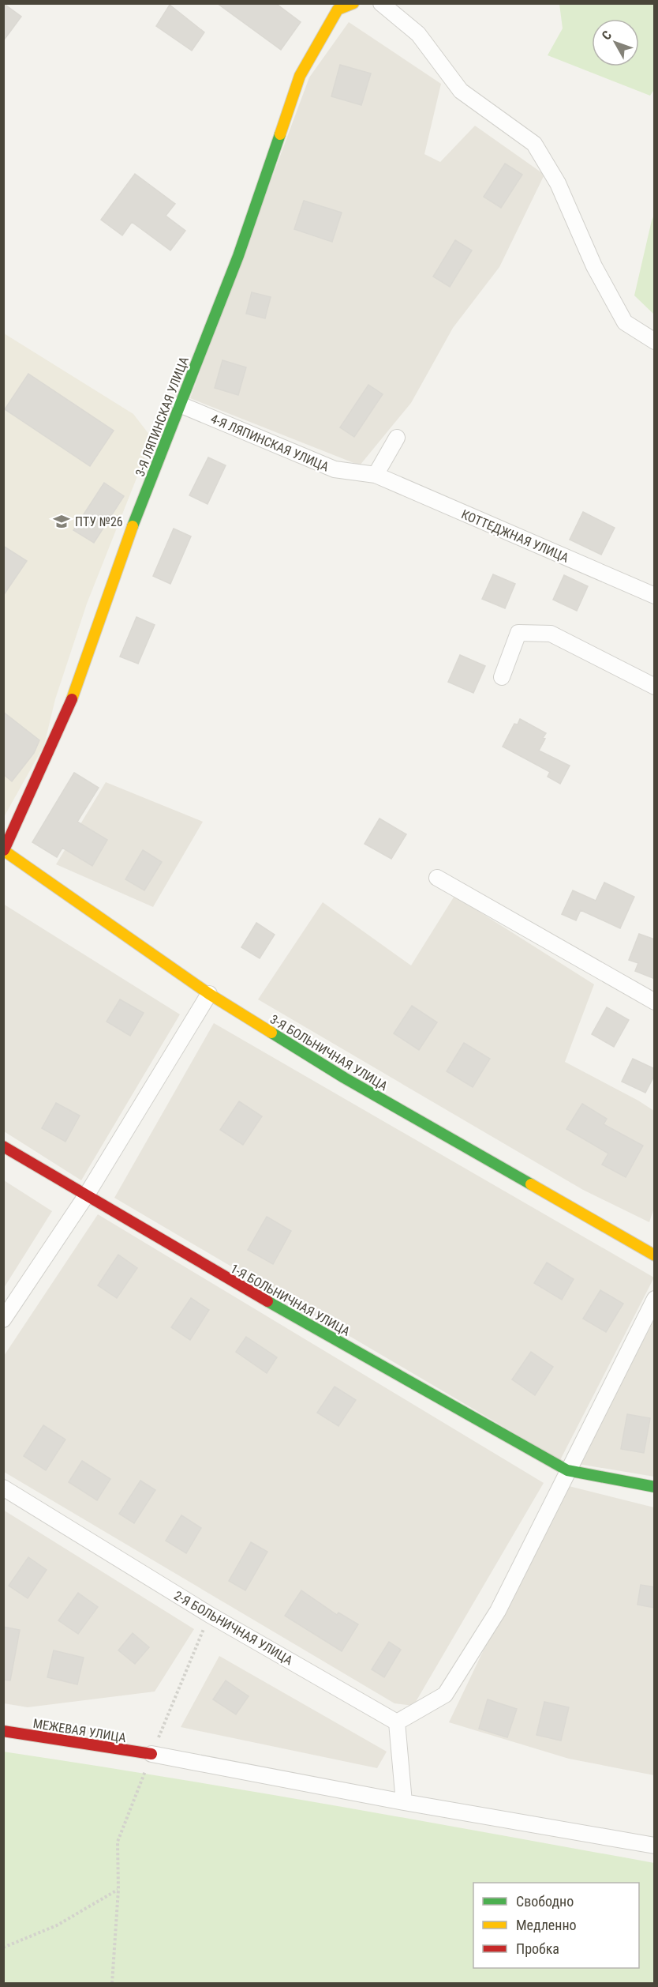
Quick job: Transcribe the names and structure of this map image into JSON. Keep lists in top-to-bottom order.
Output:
{
  "streets": {
    "street": [
      "3-Я ЛЯПИНСКАЯ УЛИЦА",
      "4-Я ЛЯПИНСКАЯ УЛИЦА",
      "КОТТЕДЖНАЯ УЛИЦА",
      "3-Я БОЛЬНИЧНАЯ УЛИЦА",
      "1-Я БОЛЬНИЧНАЯ УЛИЦА",
      "2-Я БОЛЬНИЧНАЯ УЛИЦА",
      "МЕЖЕВАЯ УЛИЦА"
    ]
  },
  "crossings": [
    ["3-Я ЛЯПИНСКАЯ УЛИЦА", "4-Я ЛЯПИНСКАЯ УЛИЦА"],
    ["3-Я ЛЯПИНСКАЯ УЛИЦА", "3-Я БОЛЬНИЧНАЯ УЛИЦА"],
    ["4-Я ЛЯПИНСКАЯ УЛИЦА", "КОТТЕДЖНАЯ УЛИЦА"]
  ],
  "places": {
    "school or university": ["ПТУ №26"]
  },
  "legend": ["Свободно", "Медленно", "Пробка"],
  "north": "top left"
}
